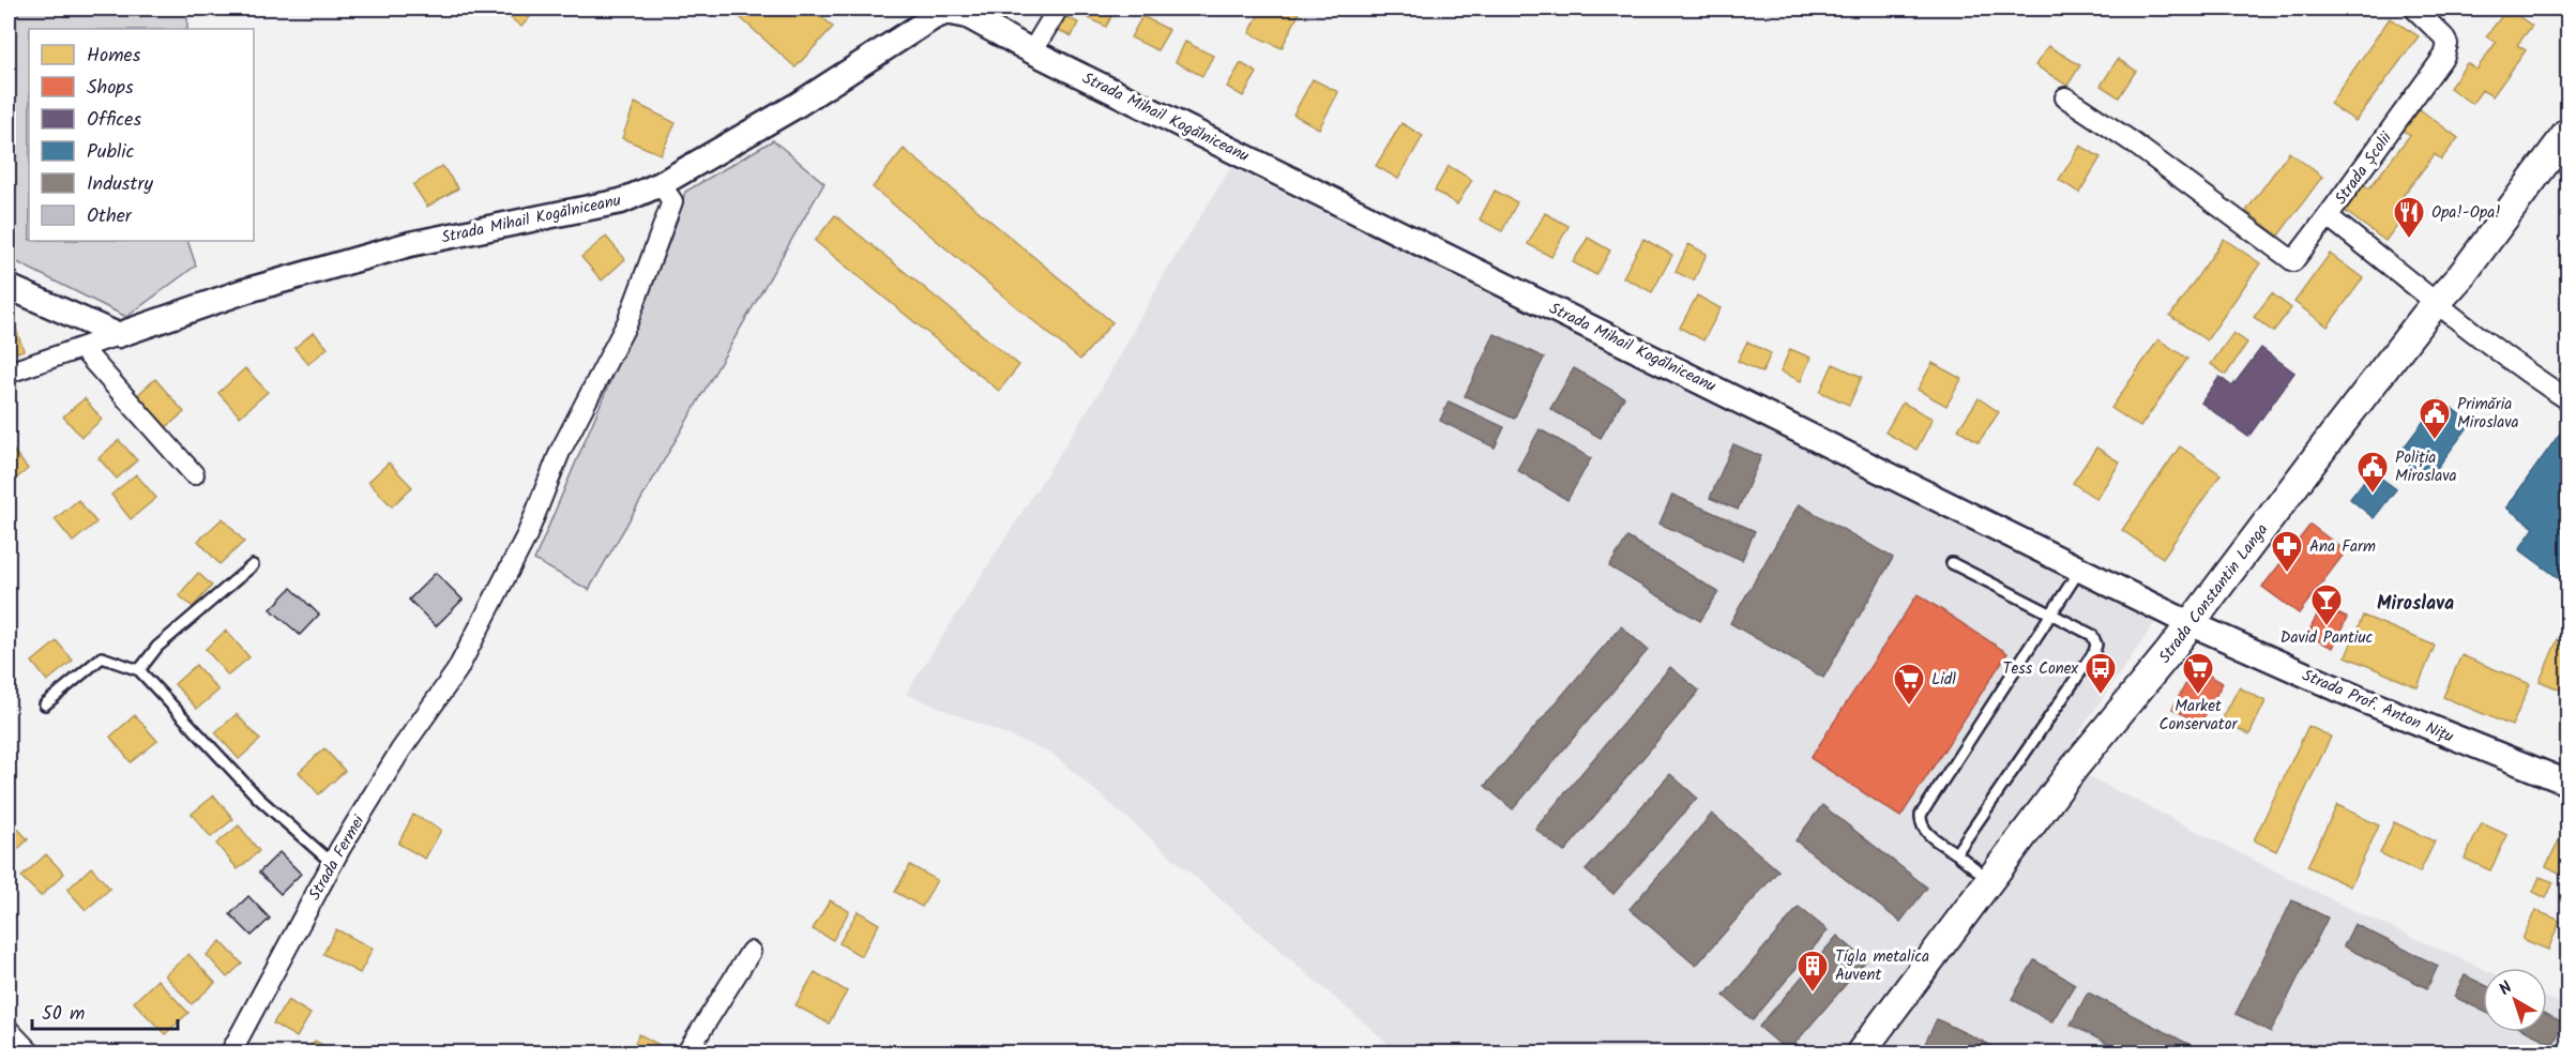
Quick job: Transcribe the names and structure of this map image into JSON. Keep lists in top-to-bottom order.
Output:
{
  "streets": {
    "main road": ["Strada Constantin Langa"],
    "street": [
      "Strada Mihail Kogălniceanu",
      "Strada Școlii",
      "Strada Prof. Anton Nițu",
      "Strada Fermei"
    ]
  },
  "crossings": [
    ["Strada Mihail Kogălniceanu", "Strada Constantin Langa"],
    ["Strada Mihail Kogălniceanu", "Strada Prof. Anton Nițu"],
    ["Strada Mihail Kogălniceanu", "Strada Fermei"],
    ["Strada Școlii", "Strada Constantin Langa"],
    ["Strada Constantin Langa", "Strada Prof. Anton Nițu"]
  ],
  "districts": ["Miroslava"],
  "places": {
    "restaurant": ["Opa!-Opa!"],
    "public building": ["Primăria Miroslava", "Poliția Miroslava"],
    "pharmacy": ["Ana Farm"],
    "bar": ["David Pantiuc"],
    "bus stop": ["Tess Conex"],
    "supermarket": ["Market Conservator", "Lidl"],
    "building": ["Tigla metalica Auvent"]
  },
  "legend": [
    "Homes",
    "Shops",
    "Offices",
    "Public",
    "Industry",
    "Other"
  ],
  "scale_bar": "50 m",
  "north": "top left"
}
